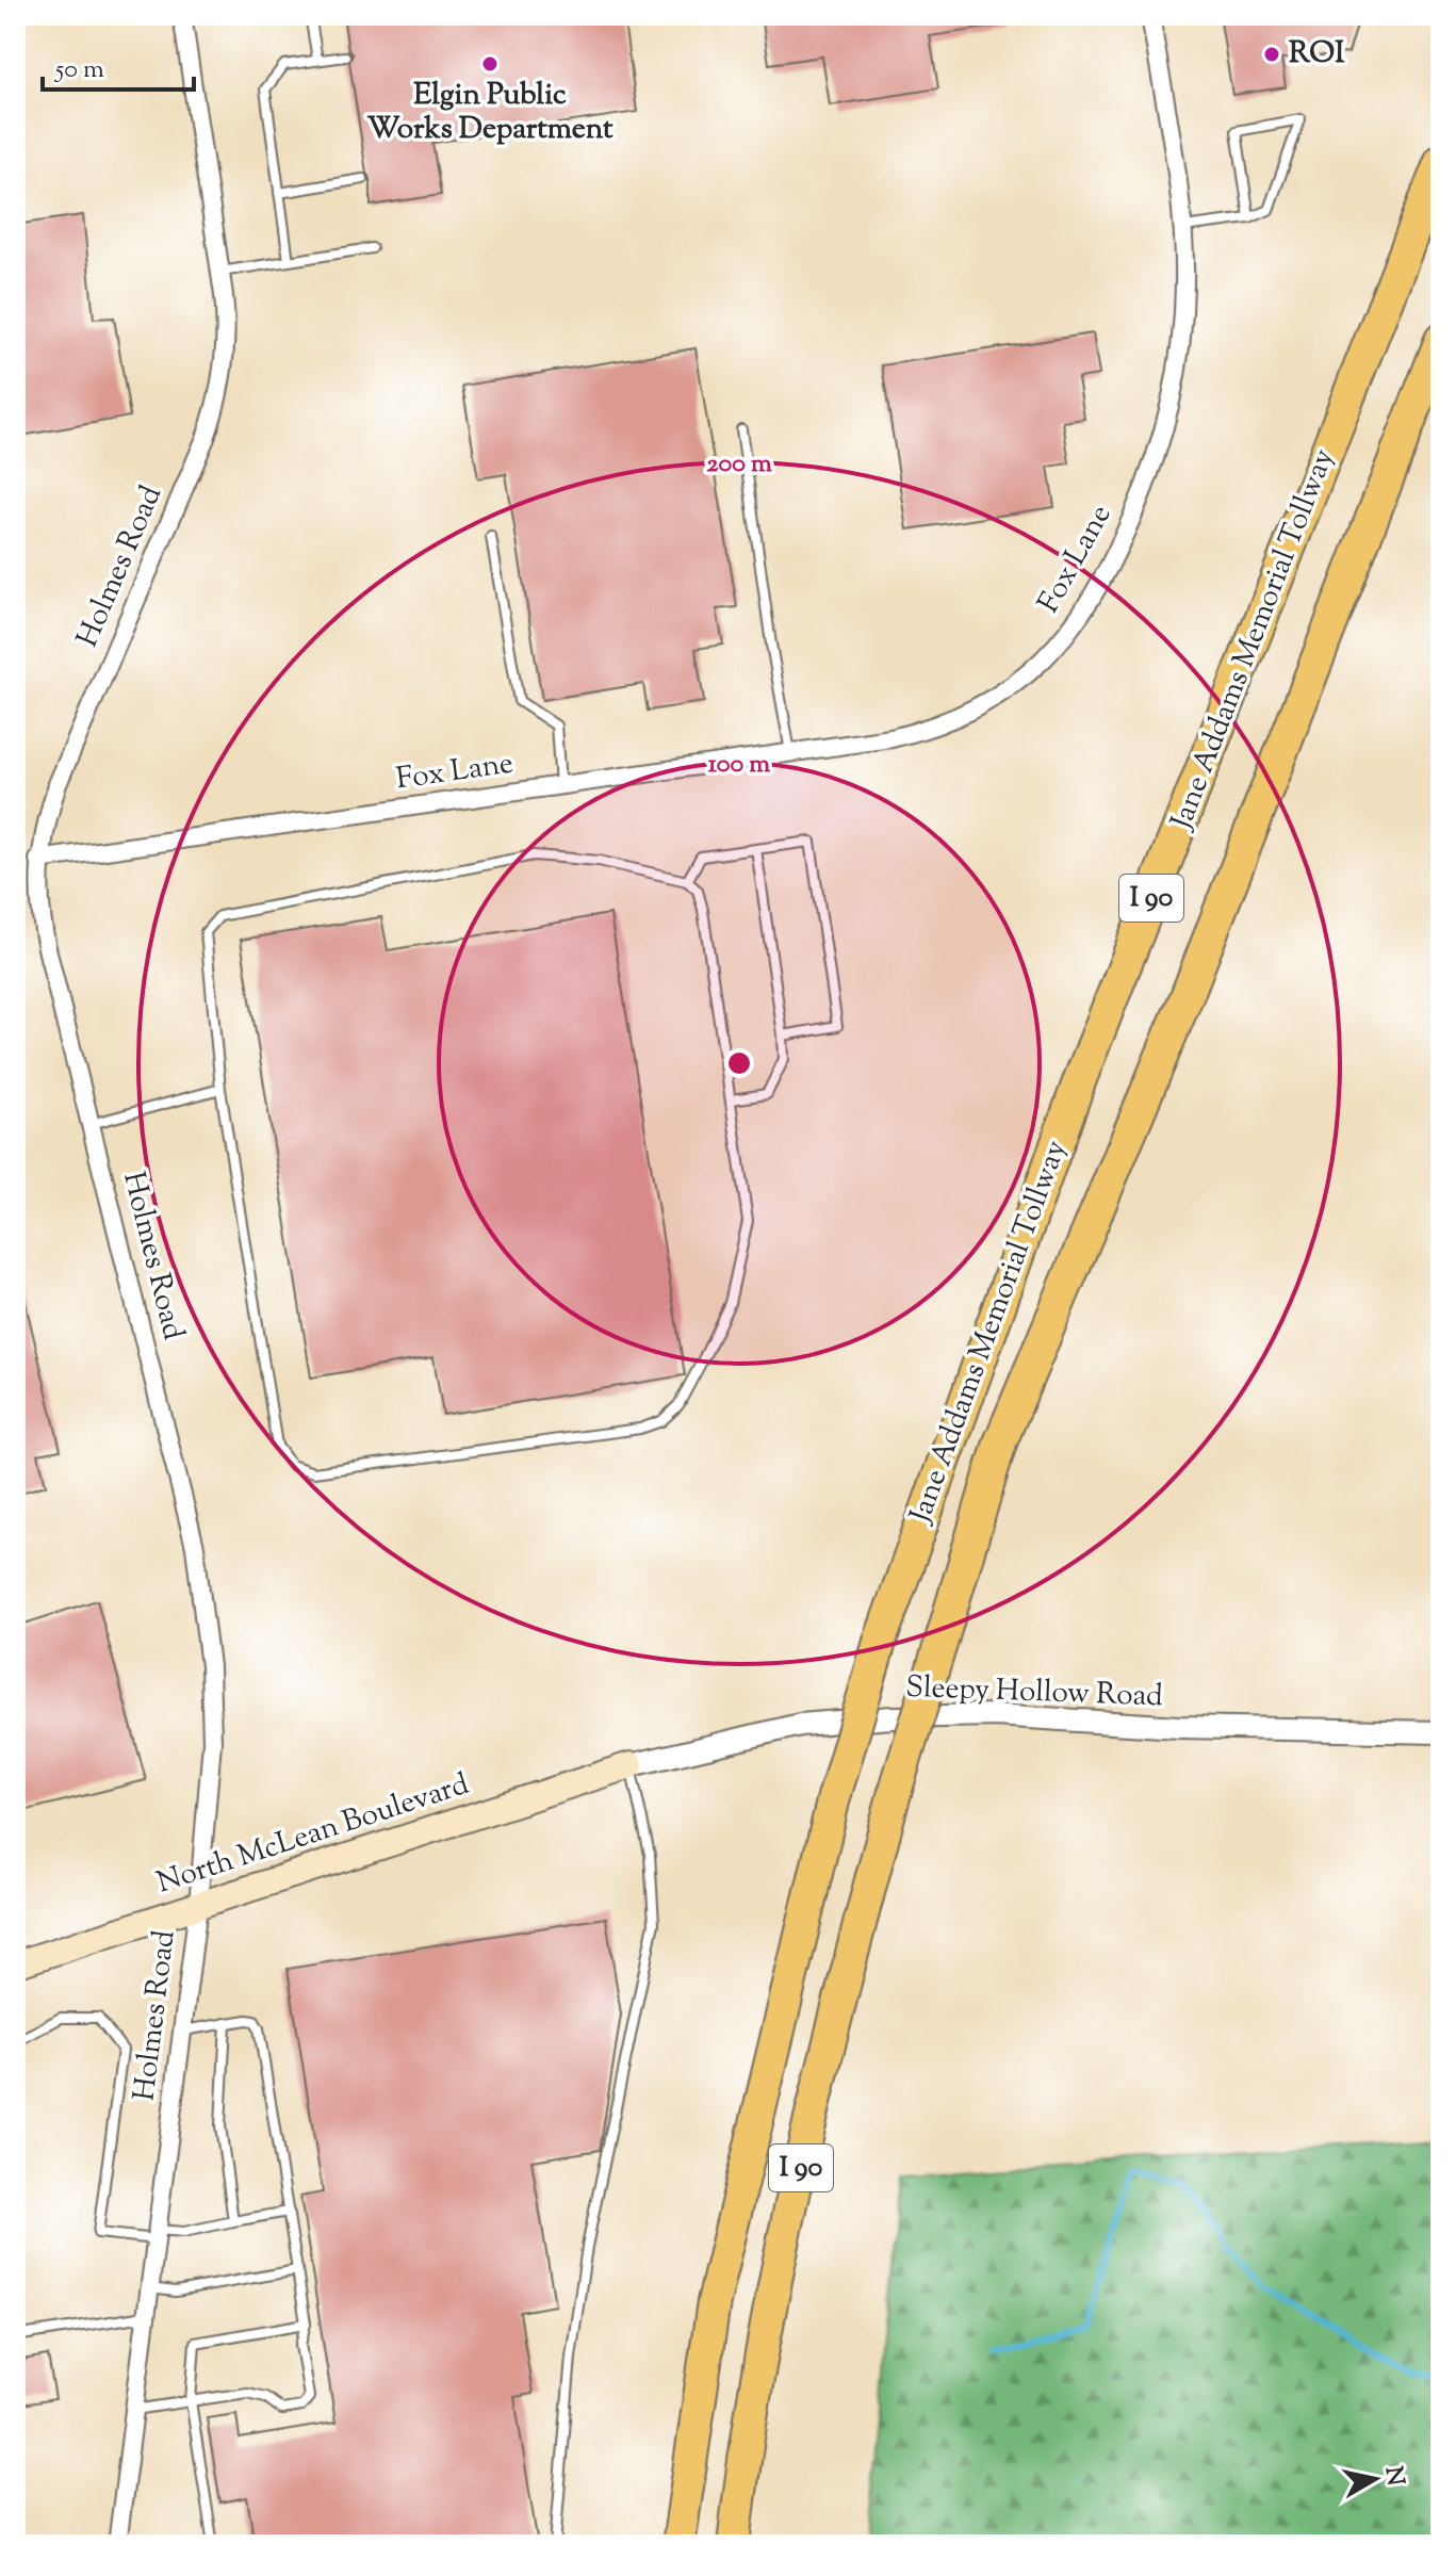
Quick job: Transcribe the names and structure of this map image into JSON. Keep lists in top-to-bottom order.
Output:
{
  "streets": {
    "highway": ["Jane Addams Memorial Tollway", "I 90"],
    "main road": ["North McLean Boulevard"],
    "street": ["Fox Lane", "Holmes Road", "Sleepy Hollow Road"]
  },
  "crossings": [
    ["Fox Lane", "Holmes Road"],
    ["Holmes Road", "North McLean Boulevard"],
    ["Sleepy Hollow Road", "North McLean Boulevard"]
  ],
  "places": ["ROI", "Elgin Public Works Department"],
  "scale_bar": "50 m",
  "north": "right",
  "rings": ["200 m", "100 m"]
}
